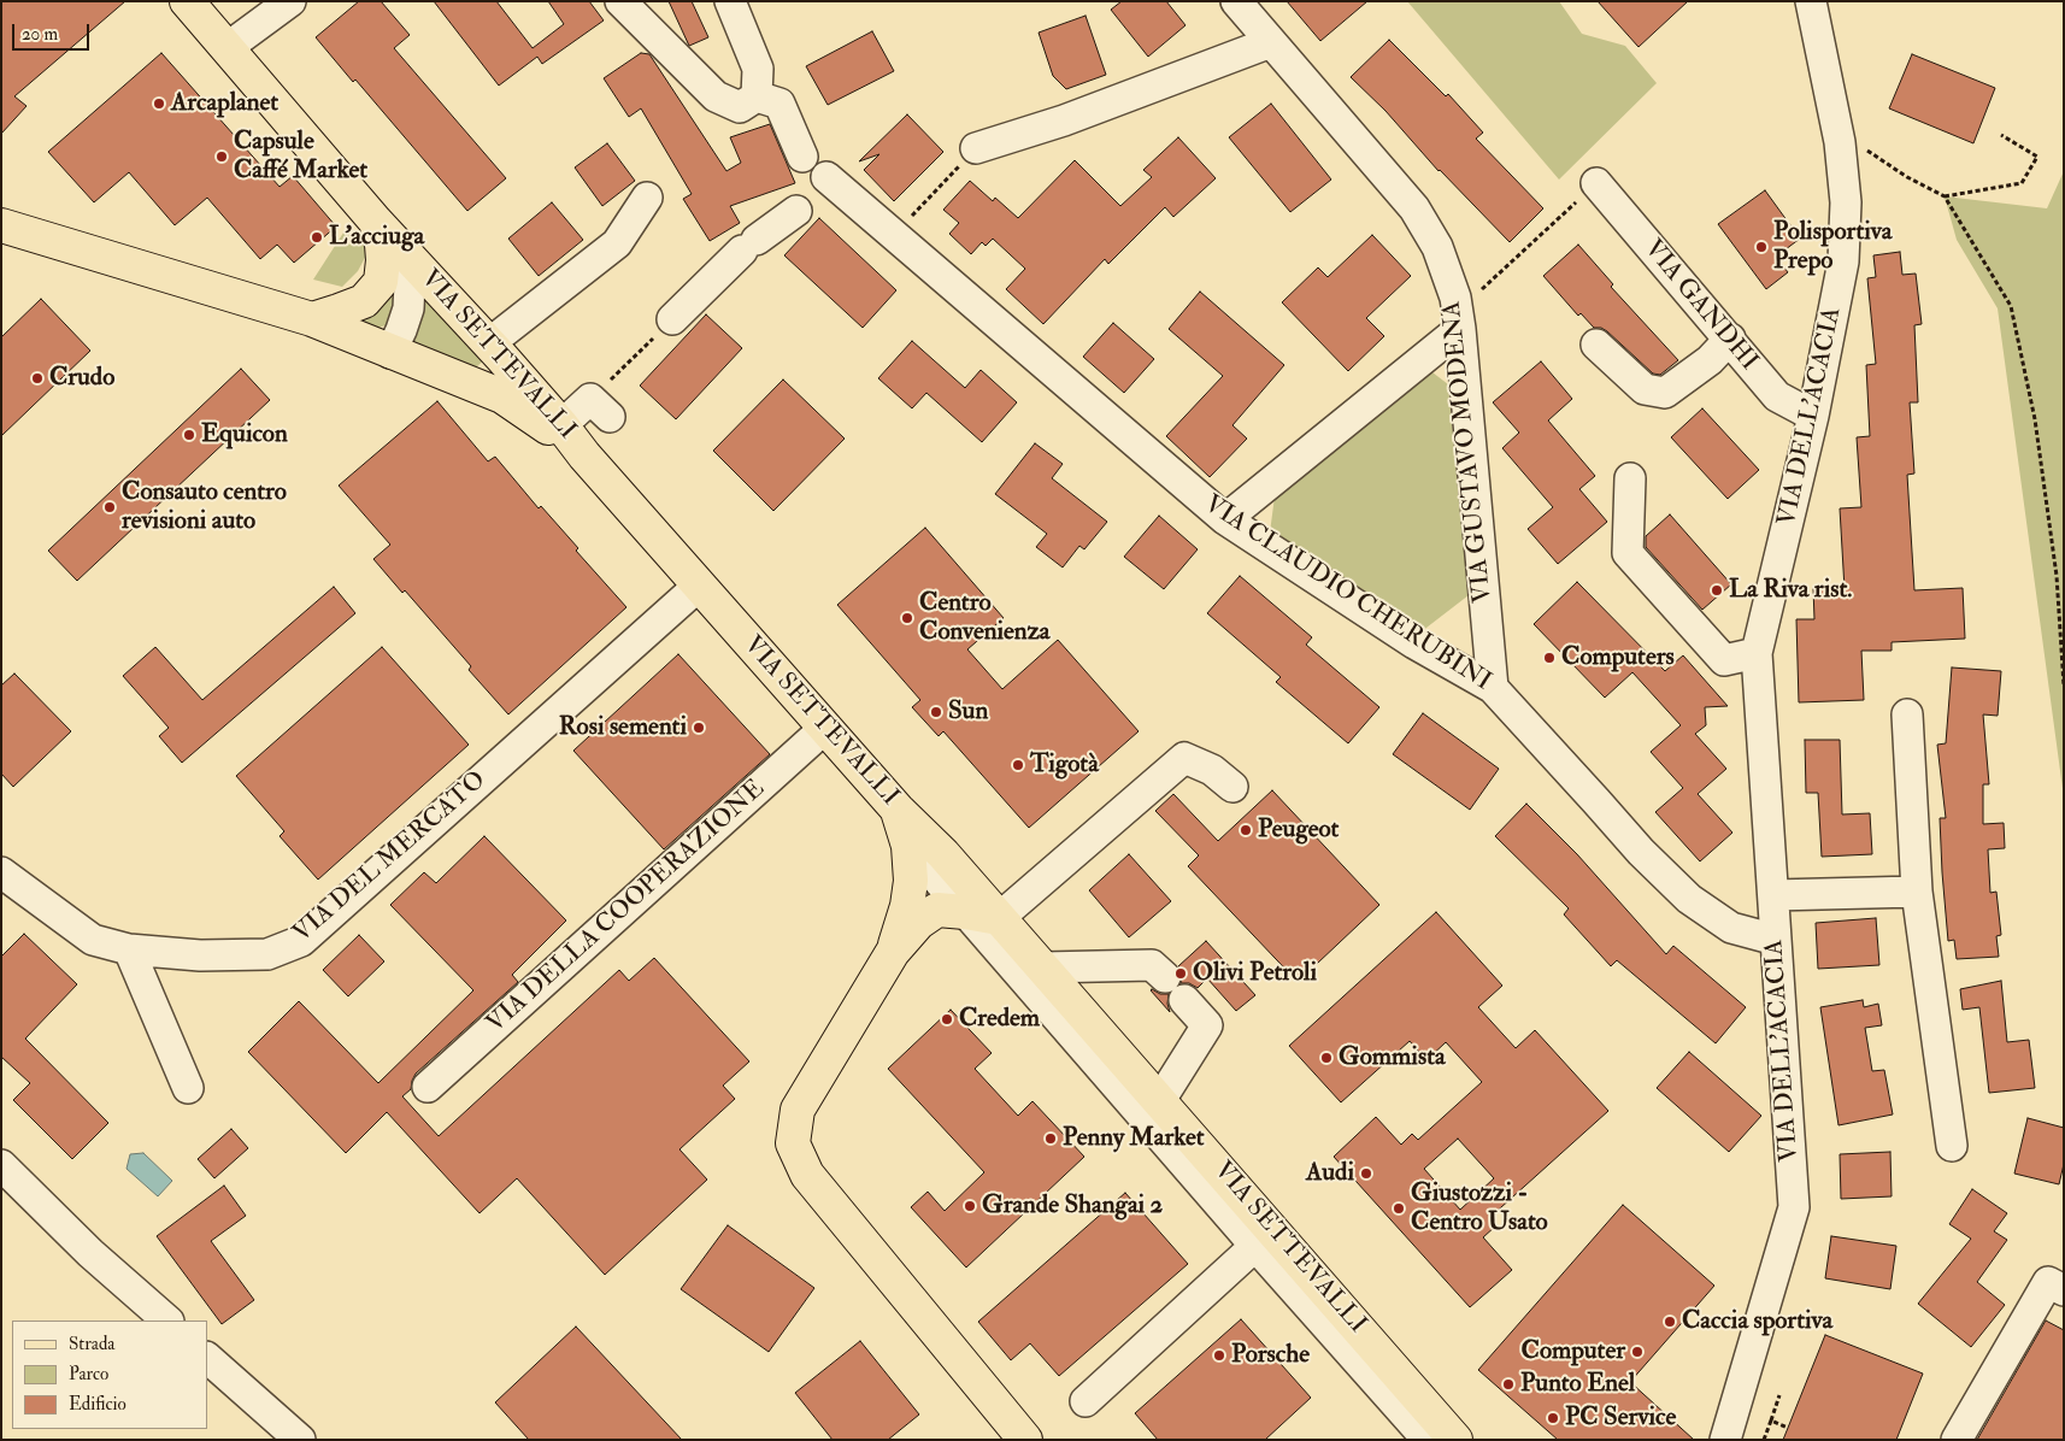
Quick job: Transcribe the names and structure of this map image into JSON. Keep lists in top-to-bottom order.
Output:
{
  "streets": {
    "main road": ["VIA SETTEVALLI"],
    "street": [
      "VIA GANDHI",
      "VIA DELL'ACACIA",
      "VIA GUSTAVO MODENA",
      "VIA CLAUDIO CHERUBINI",
      "VIA DEL MERCATO",
      "VIA DELLA COOPERAZIONE"
    ]
  },
  "crossings": [
    ["VIA GANDHI", "VIA DELL'ACACIA"],
    ["VIA SETTEVALLI", "VIA DEL MERCATO"],
    ["VIA SETTEVALLI", "VIA DELLA COOPERAZIONE"],
    ["VIA DELL'ACACIA", "VIA CLAUDIO CHERUBINI"],
    ["VIA GUSTAVO MODENA", "VIA CLAUDIO CHERUBINI"]
  ],
  "places": [
    "Arcaplanet",
    "Capsule Caffé Market",
    "L'acciuga",
    "Polisportiva Prepo",
    "Crudo",
    "Equicon",
    "Consauto centro revisioni auto",
    "La Riva rist.",
    "Centro Convenienza",
    "Computers",
    "Sun",
    "Rosi sementi",
    "Tigotà",
    "Peugeot",
    "Olivi Petroli",
    "Credem",
    "Gommista",
    "Penny Market",
    "Audi",
    "Grande Shangai 2",
    "Giustozzi - Centro Usato",
    "Caccia sportiva",
    "Computer",
    "Porsche",
    "Punto Enel",
    "PC Service"
  ],
  "legend": ["Strada", "Parco", "Edificio"],
  "scale_bar": "20 m"
}
